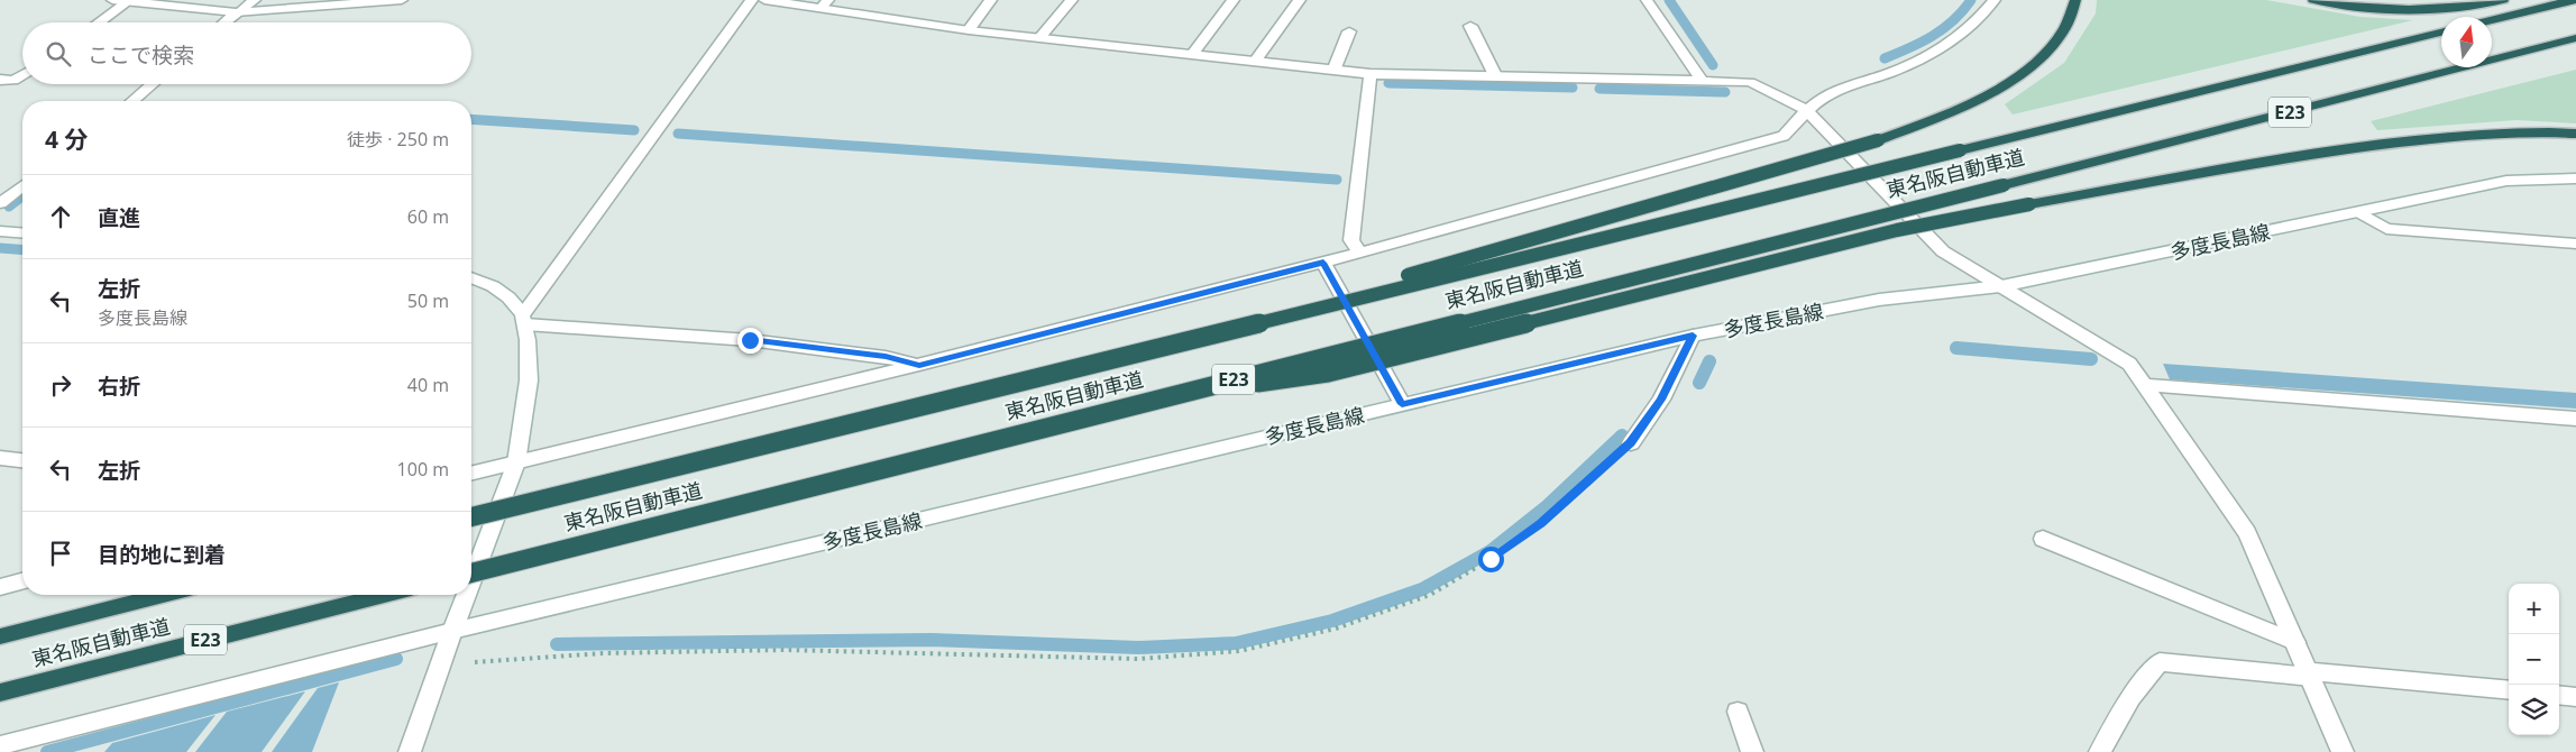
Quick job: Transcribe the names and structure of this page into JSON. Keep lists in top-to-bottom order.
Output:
{
  "streets": {
    "highway": ["E23", "東名阪自動車道"],
    "street": ["多度長島線"]
  },
  "north": "top",
  "page": {
    "search": "ここで検索",
    "heading": ["4 分", "徒歩 · 250 m"],
    "list": [
      ["直進", "60 m"],
      ["左折", "多度長島線", "50 m"],
      ["右折", "40 m"],
      ["左折", "100 m"],
      "目的地に到着"
    ],
    "map_buttons": ["+", "−"]
  }
}
